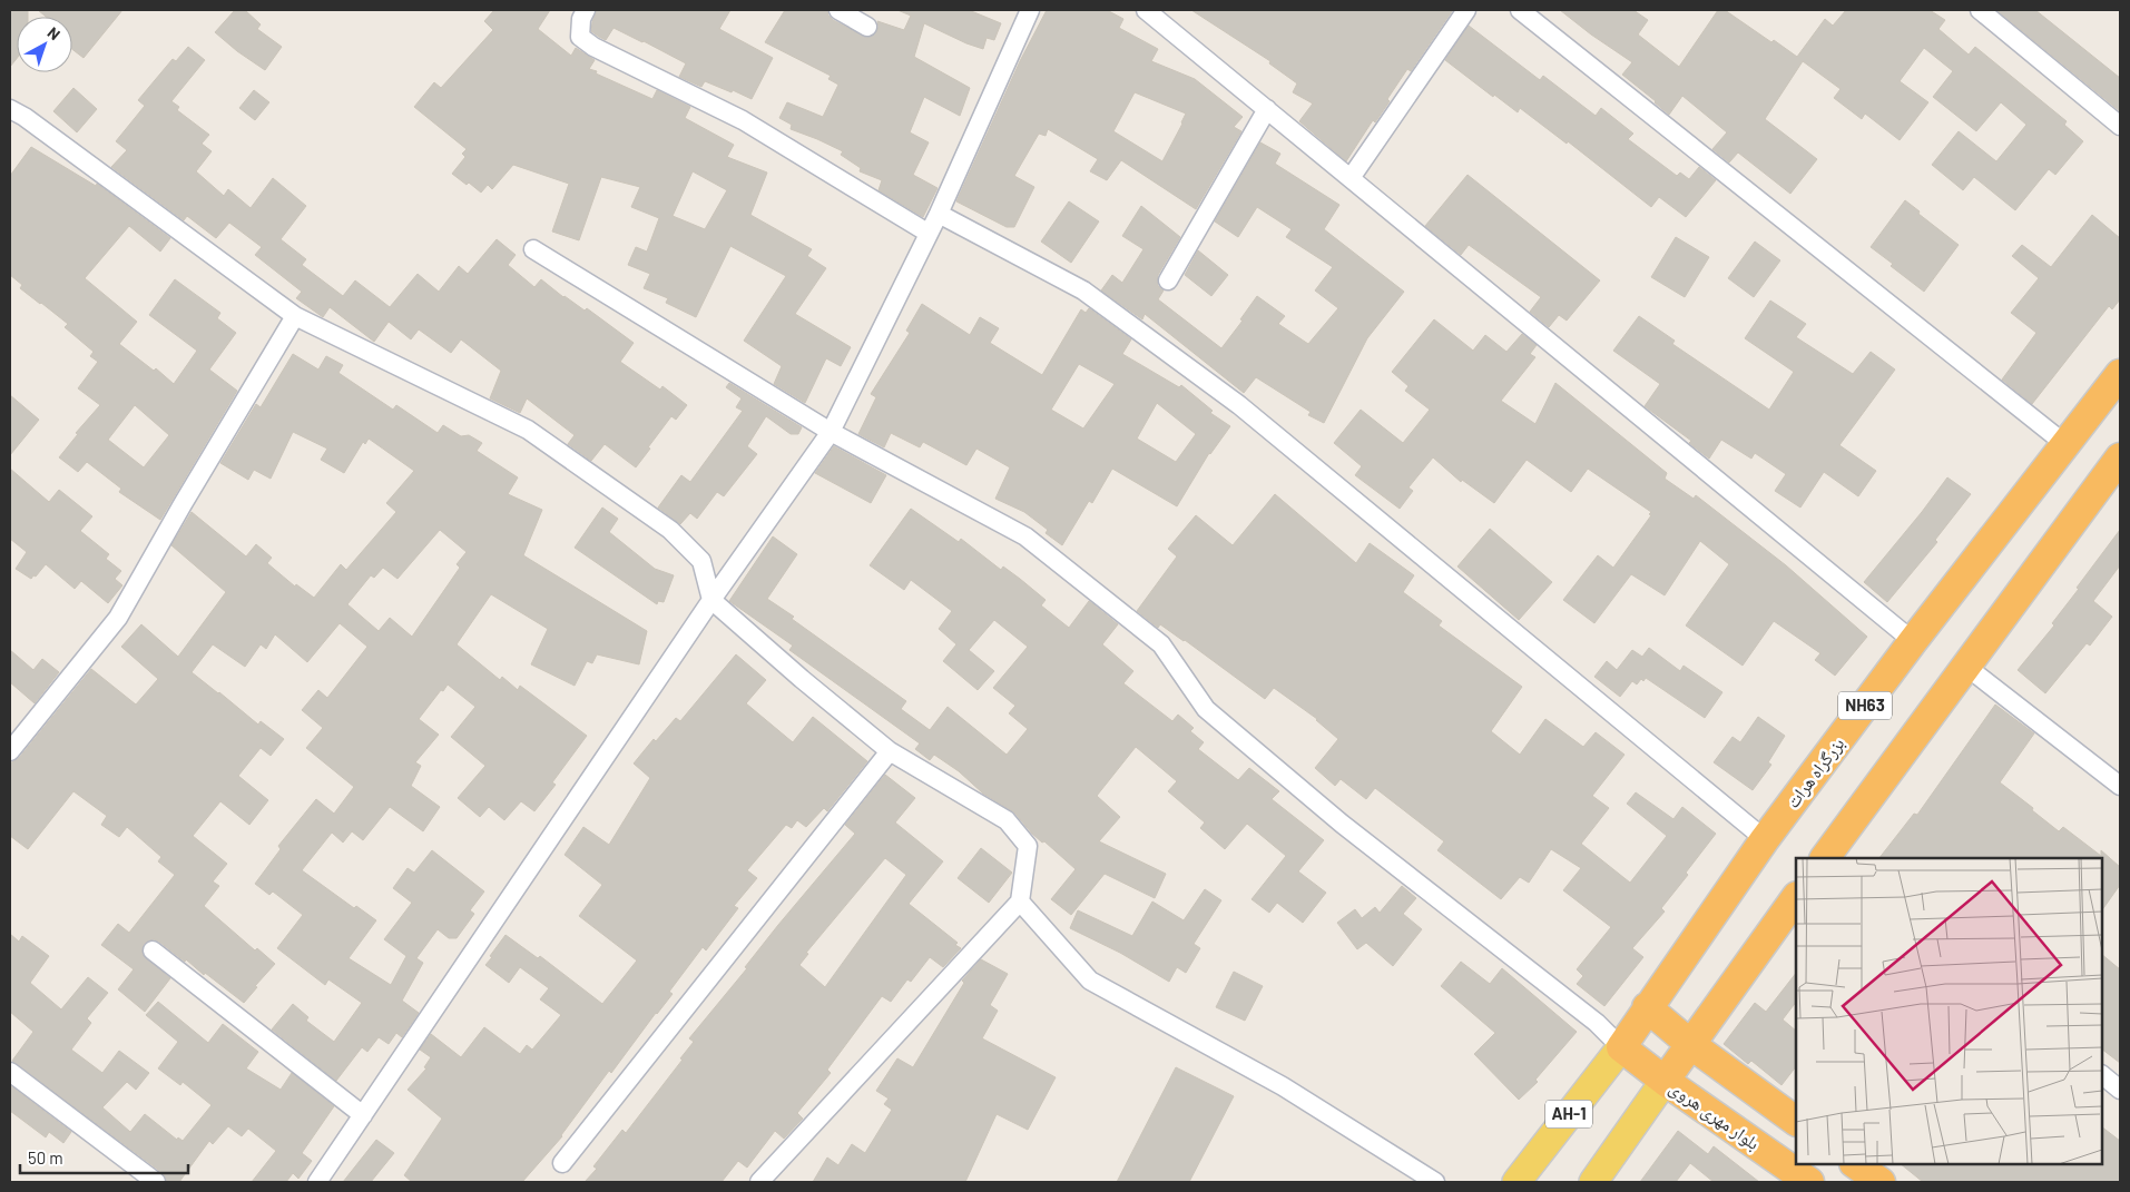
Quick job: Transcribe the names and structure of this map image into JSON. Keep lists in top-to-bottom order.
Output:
{
  "streets": {
    "highway": ["NH63", "بزرگراه هرات", "بلوار مهری هروی"],
    "main road": ["AH-1"]
  },
  "crossings": [
    ["بزرگراه هرات", "AH-1"],
    ["بزرگراه هرات", "بلوار مهری هروی"],
    ["AH-1", "بلوار مهری هروی"]
  ],
  "scale_bar": "50 m",
  "north": "top right"
}
